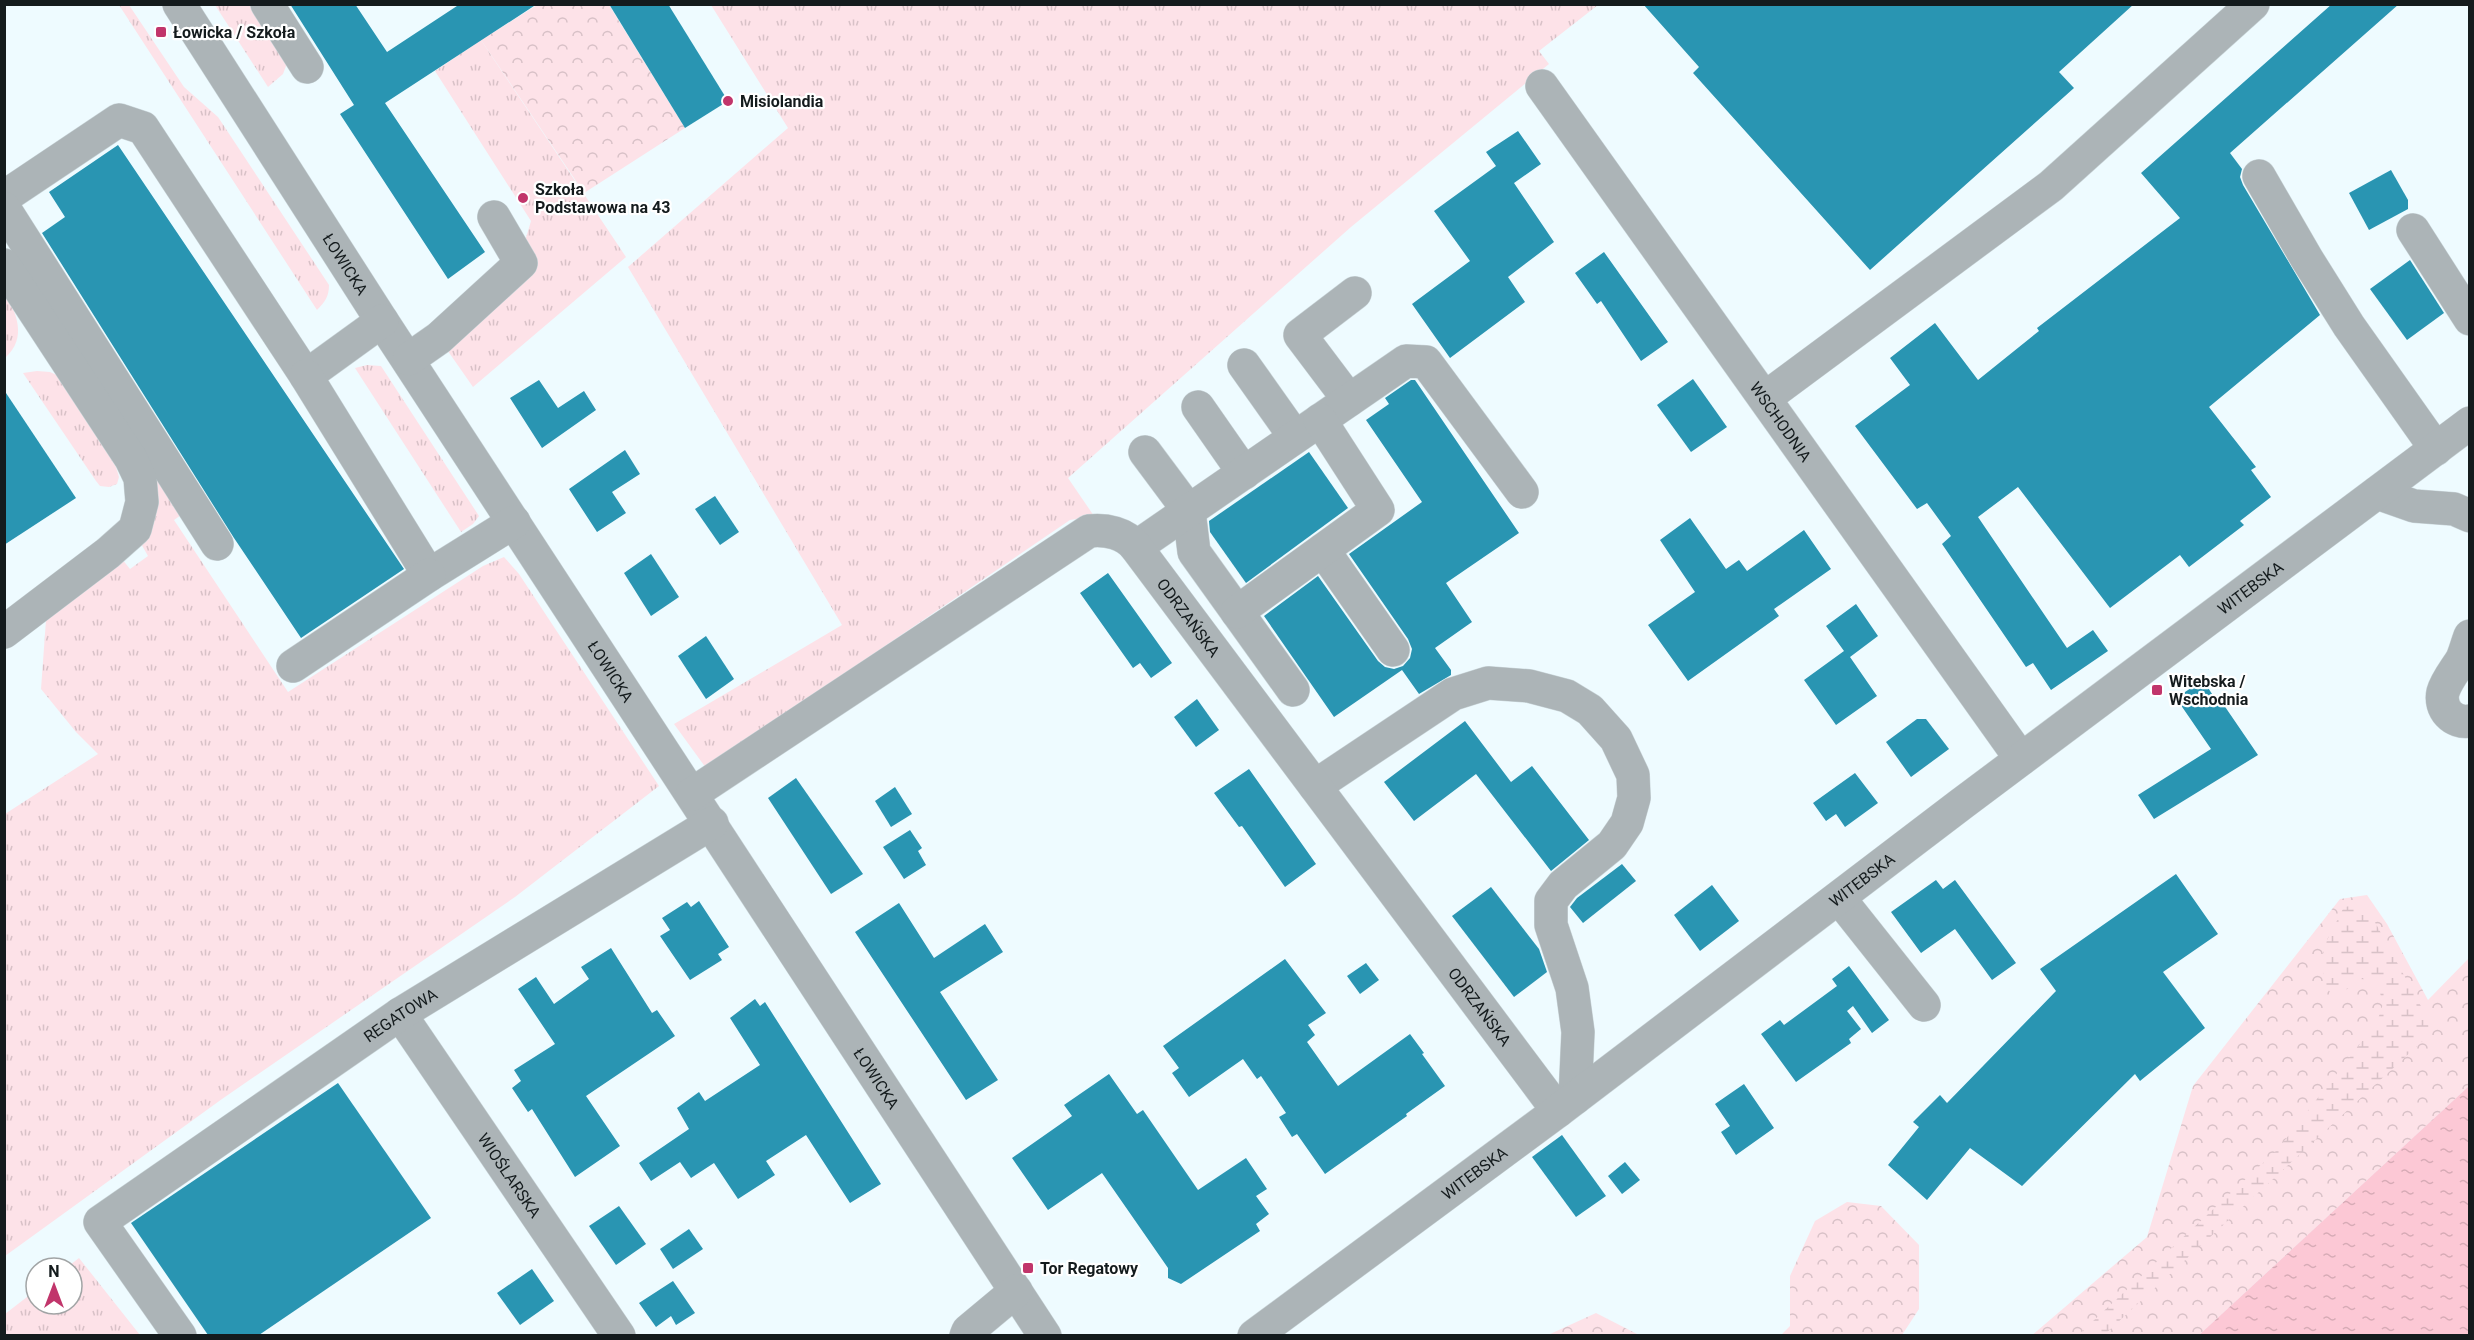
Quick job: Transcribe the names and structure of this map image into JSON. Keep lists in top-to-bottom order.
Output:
{
  "streets": {
    "street": [
      "ŁOWICKA",
      "WSCHODNIA",
      "WITEBSKA",
      "ODRZAŃSKA",
      "REGATOWA",
      "WIOŚLARSKA"
    ]
  },
  "crossings": [
    ["ŁOWICKA", "ODRZAŃSKA"],
    ["ŁOWICKA", "REGATOWA"],
    ["WSCHODNIA", "WITEBSKA"],
    ["WITEBSKA", "ODRZAŃSKA"],
    ["REGATOWA", "WIOŚLARSKA"]
  ],
  "places": {
    "transit": ["Łowicka / Szkoła", "Witebska / Wschodnia", "Tor Regatowy"],
    "other": ["Misiolandia", "Szkoła Podstawowa na 43"]
  },
  "north": "top"
}
